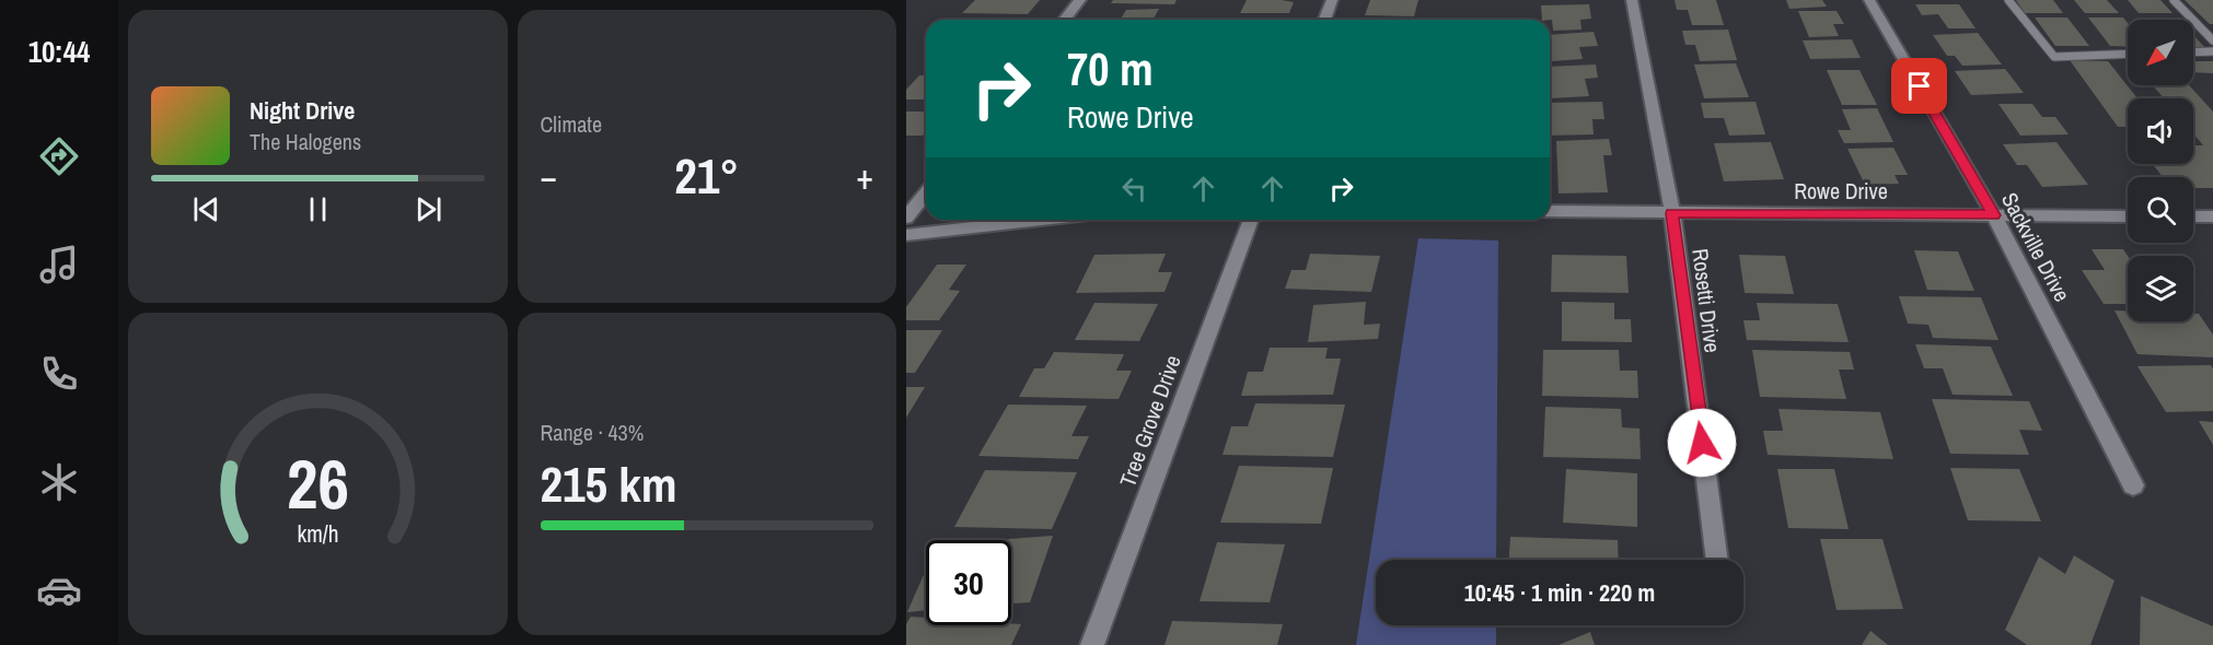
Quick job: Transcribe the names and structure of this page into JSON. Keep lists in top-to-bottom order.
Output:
{
  "streets": {
    "street": [
      "Rowe Drive",
      "Sackville Drive",
      "Rosetti Drive",
      "Tree Grove Drive"
    ]
  },
  "crossings": [
    ["Rowe Drive", "Sackville Drive"],
    ["Rowe Drive", "Rosetti Drive"]
  ],
  "north": "bottom left",
  "page": {
    "tabs": "10:44",
    "tile": [
      "Climate",
      ["Range · 43%", "215 km"]
    ],
    "turn": ["70 m", "Rowe Drive"],
    "song": ["Night Drive", "The Halogens"],
    "heat": ["−", "21°", "+"],
    "limit": "30",
    "trip": "10:45 · 1 min · 220 m",
    "gauge": ["26", "km/h"]
  }
}
